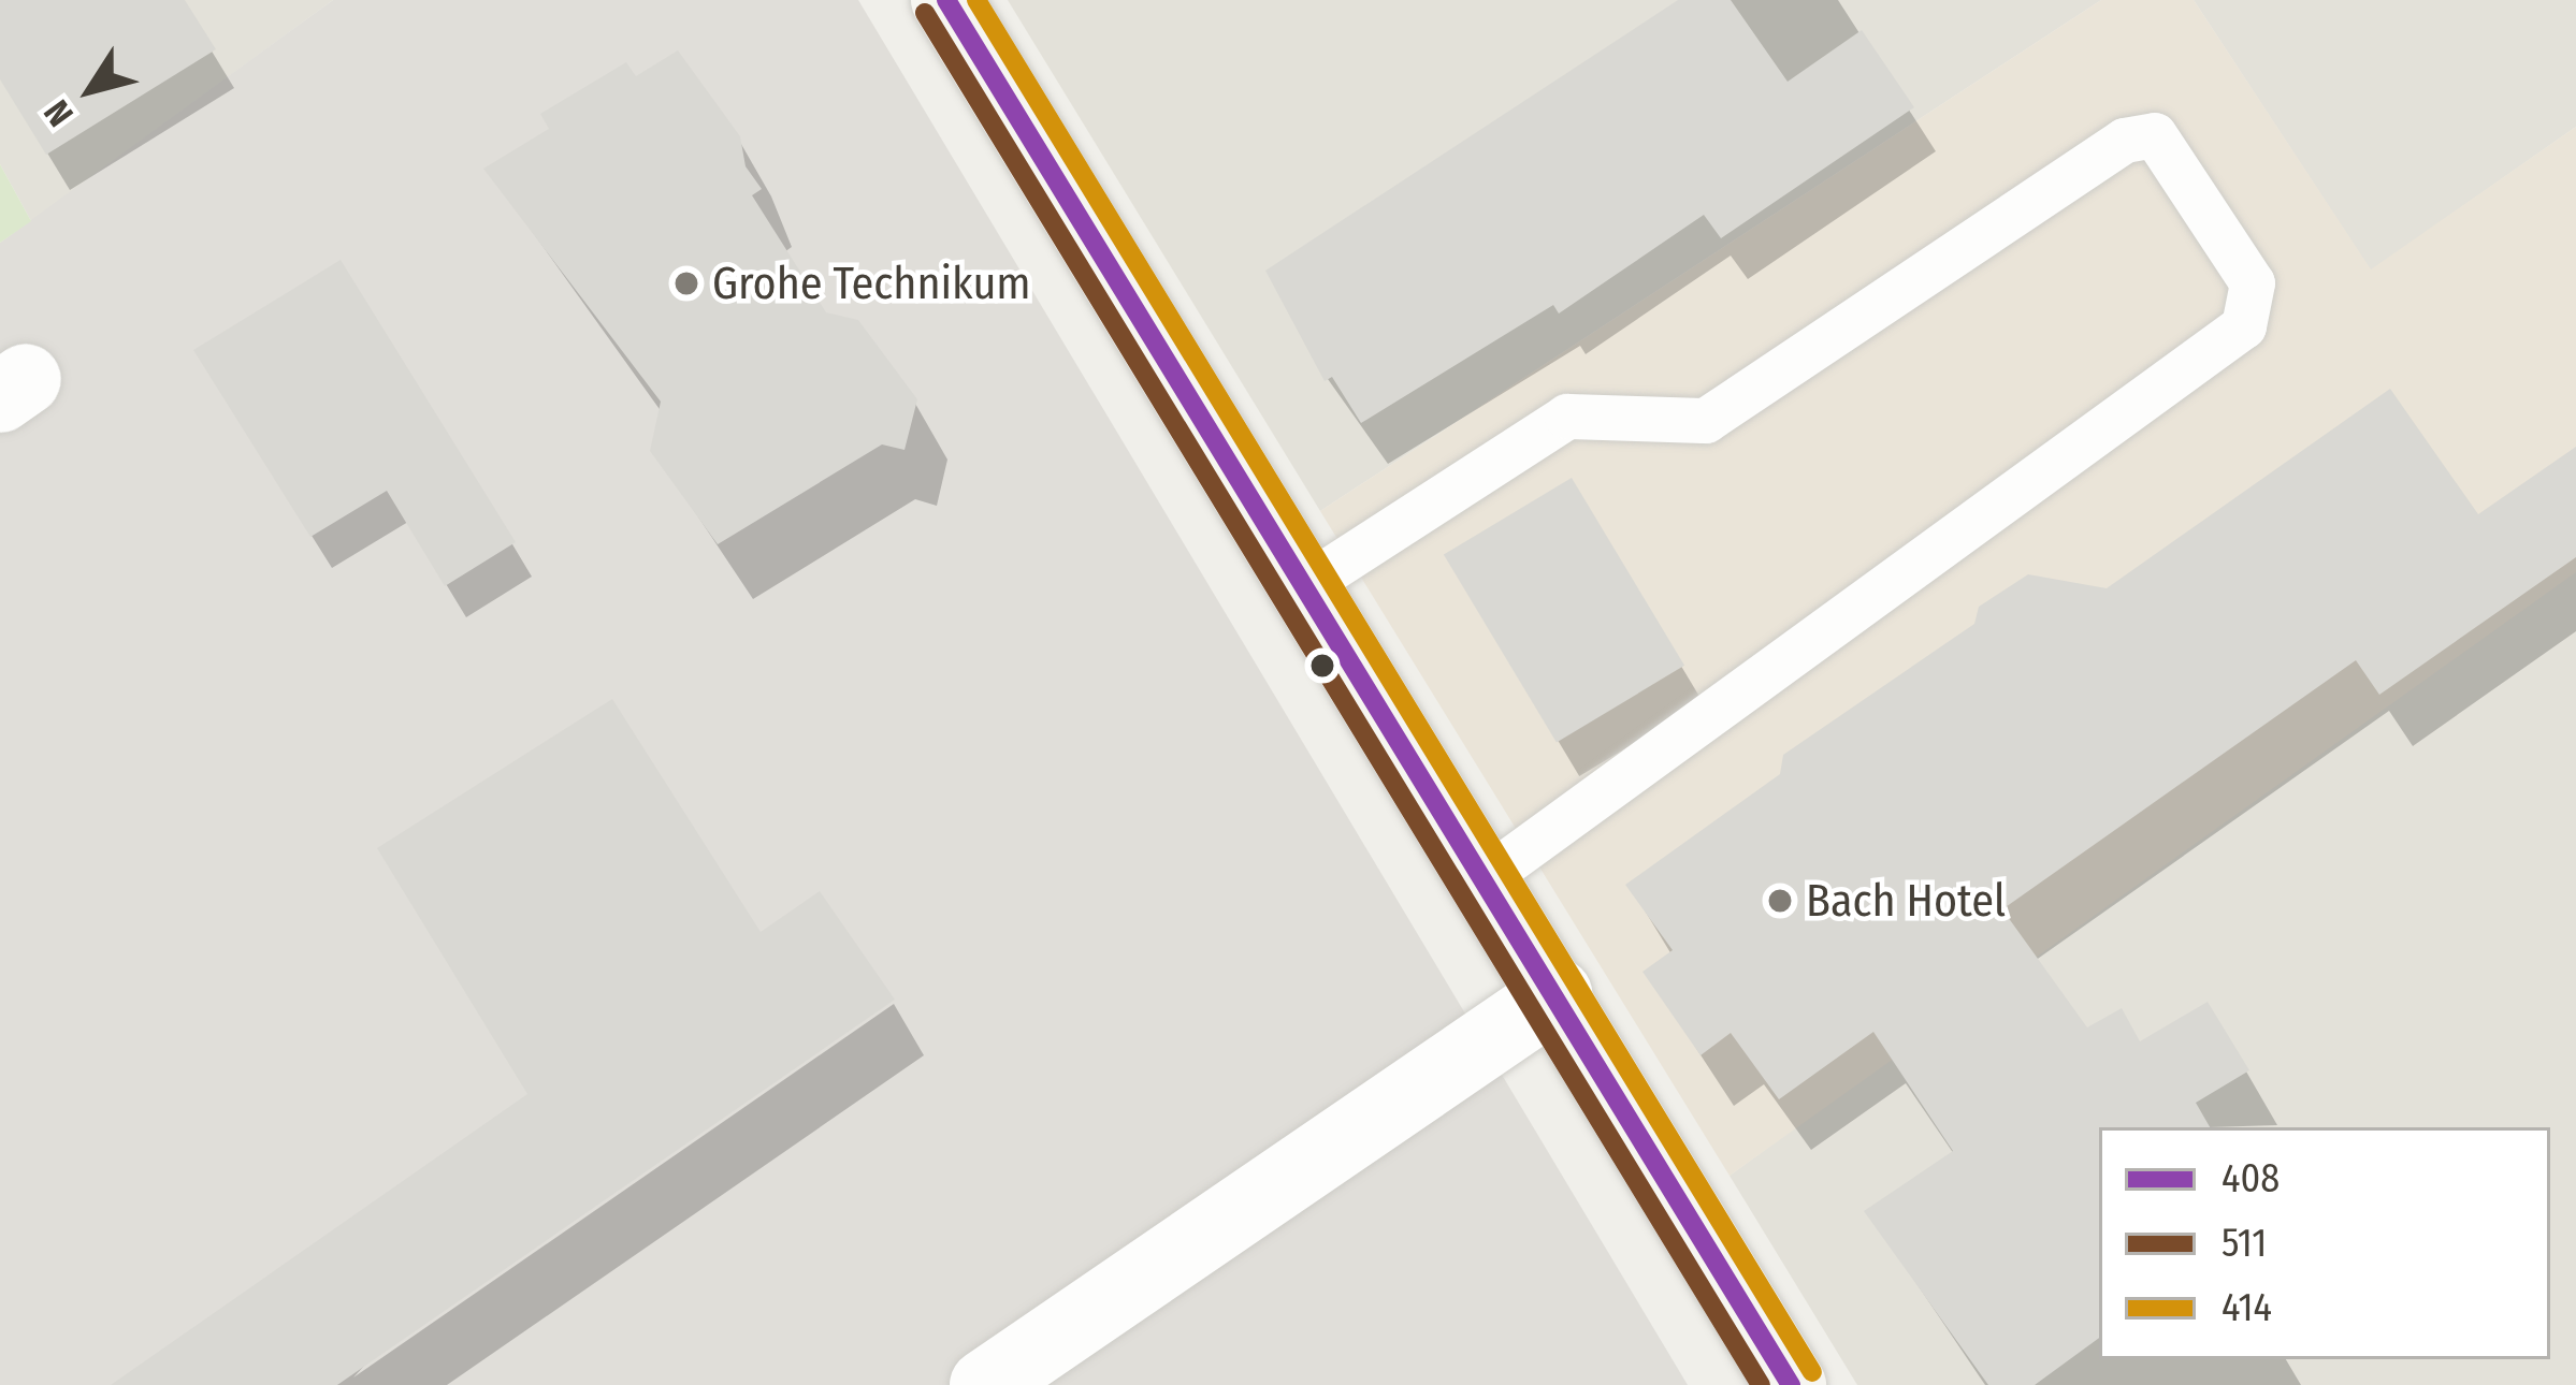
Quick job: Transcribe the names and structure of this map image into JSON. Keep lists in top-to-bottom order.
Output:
{
  "places": ["Grohe Technikum", "Bach Hotel"],
  "lines": ["transit line 408", "transit line 414", "transit line 511"],
  "legend": ["408", "511", "414"],
  "north": "bottom left"
}
